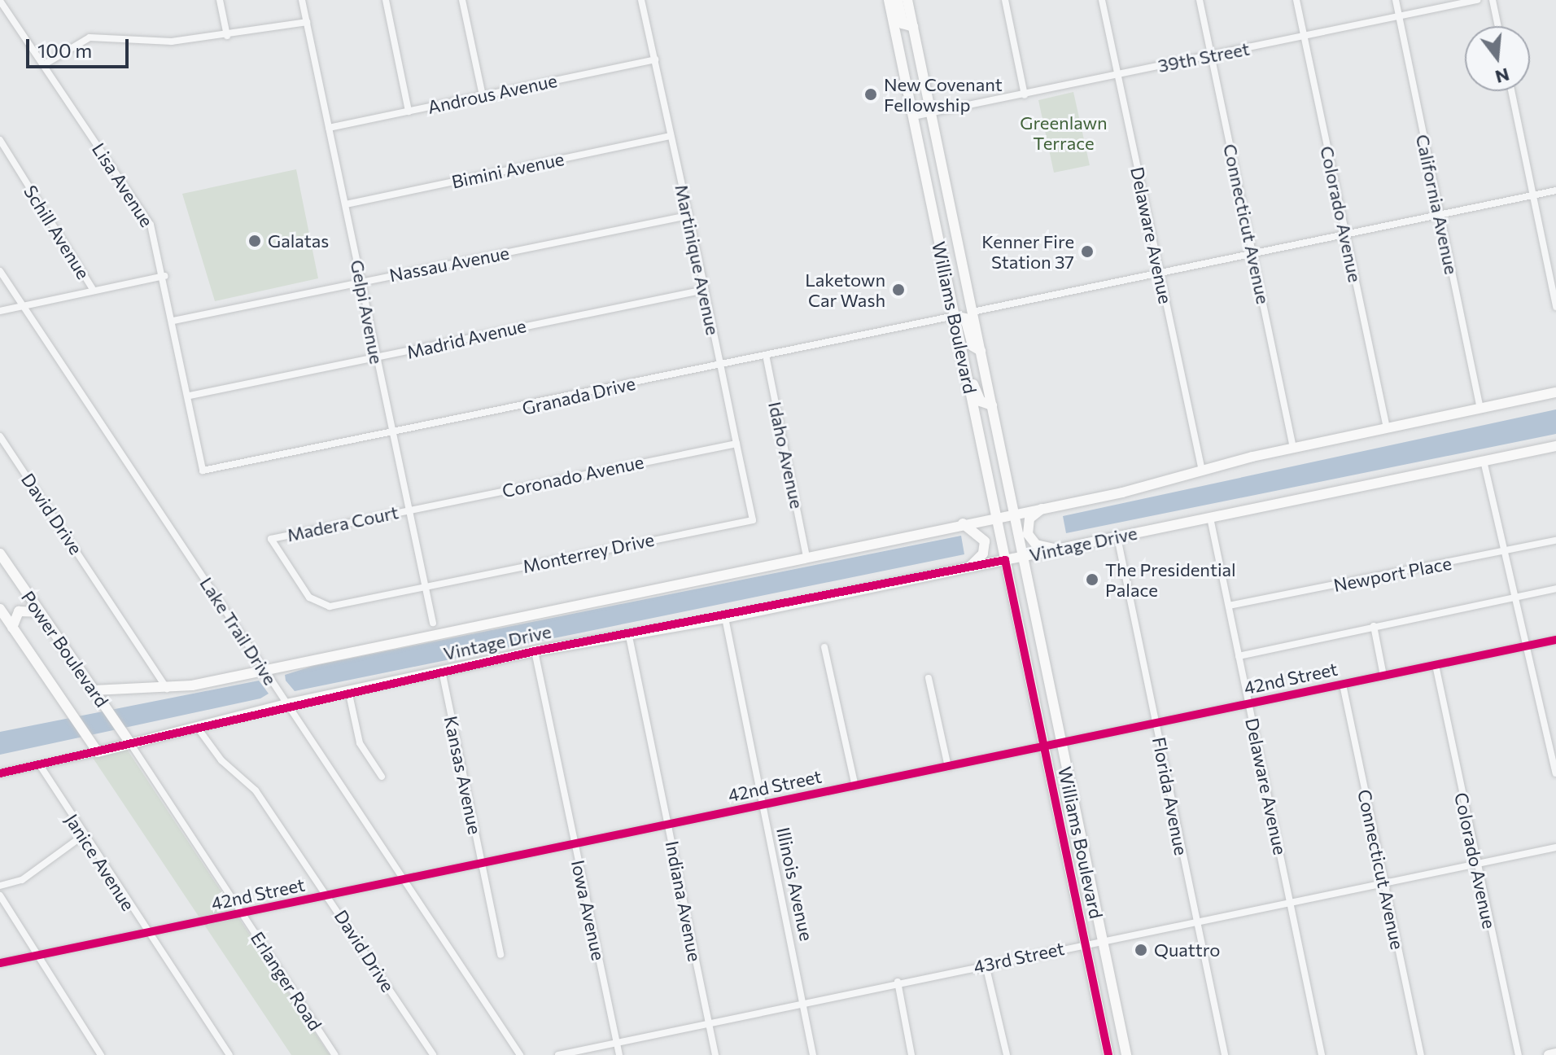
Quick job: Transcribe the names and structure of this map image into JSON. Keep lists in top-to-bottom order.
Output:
{
  "streets": {
    "street": [
      "39th Street",
      "Androus Avenue",
      "Bimini Avenue",
      "Lisa Avenue",
      "California Avenue",
      "Colorado Avenue",
      "Connecticut Avenue",
      "Schill Avenue",
      "Delaware Avenue",
      "Martinique Avenue",
      "Nassau Avenue",
      "Gelpi Avenue",
      "Williams Boulevard",
      "Madrid Avenue",
      "Granada Drive",
      "Idaho Avenue",
      "Coronado Avenue",
      "David Drive",
      "Madera Court",
      "Vintage Drive",
      "Monterrey Drive",
      "Newport Place",
      "Lake Trail Drive",
      "Power Boulevard",
      "42nd Street",
      "Kansas Avenue",
      "Florida Avenue",
      "Janice Avenue",
      "Illinois Avenue",
      "Indiana Avenue",
      "Iowa Avenue",
      "43rd Street",
      "Erlanger Road"
    ]
  },
  "crossings": [
    ["39th Street", "California Avenue"],
    ["39th Street", "Colorado Avenue"],
    ["39th Street", "Connecticut Avenue"],
    ["39th Street", "Delaware Avenue"],
    ["39th Street", "Williams Boulevard"],
    ["Androus Avenue", "Martinique Avenue"],
    ["Androus Avenue", "Gelpi Avenue"],
    ["Bimini Avenue", "Martinique Avenue"],
    ["Bimini Avenue", "Gelpi Avenue"],
    ["Lisa Avenue", "Nassau Avenue"],
    ["Lisa Avenue", "Madrid Avenue"],
    ["Lisa Avenue", "Granada Drive"],
    ["California Avenue", "Vintage Drive"],
    ["Colorado Avenue", "Vintage Drive"],
    ["Colorado Avenue", "42nd Street"],
    ["Colorado Avenue", "43rd Street"],
    ["Connecticut Avenue", "Vintage Drive"],
    ["Connecticut Avenue", "42nd Street"],
    ["Connecticut Avenue", "43rd Street"],
    ["Delaware Avenue", "Vintage Drive"],
    ["Delaware Avenue", "Newport Place"],
    ["Delaware Avenue", "42nd Street"],
    ["Delaware Avenue", "43rd Street"],
    ["Martinique Avenue", "Nassau Avenue"],
    ["Martinique Avenue", "Madrid Avenue"],
    ["Martinique Avenue", "Granada Drive"],
    ["Martinique Avenue", "Coronado Avenue"],
    ["Martinique Avenue", "Monterrey Drive"],
    ["Nassau Avenue", "Gelpi Avenue"],
    ["Gelpi Avenue", "Madrid Avenue"],
    ["Gelpi Avenue", "Granada Drive"],
    ["Gelpi Avenue", "Coronado Avenue"],
    ["Gelpi Avenue", "Madera Court"],
    ["Gelpi Avenue", "Monterrey Drive"],
    ["Williams Boulevard", "Granada Drive"],
    ["Williams Boulevard", "Vintage Drive"],
    ["Williams Boulevard", "42nd Street"],
    ["Williams Boulevard", "43rd Street"],
    ["Granada Drive", "Idaho Avenue"],
    ["Idaho Avenue", "Vintage Drive"],
    ["Coronado Avenue", "Madera Court"],
    ["David Drive", "Vintage Drive"],
    ["David Drive", "42nd Street"],
    ["Madera Court", "Monterrey Drive"],
    ["Vintage Drive", "Lake Trail Drive"],
    ["Vintage Drive", "Power Boulevard"],
    ["Vintage Drive", "Kansas Avenue"],
    ["Vintage Drive", "Florida Avenue"],
    ["Vintage Drive", "Janice Avenue"],
    ["Vintage Drive", "Illinois Avenue"],
    ["Vintage Drive", "Indiana Avenue"],
    ["Vintage Drive", "Iowa Avenue"],
    ["Vintage Drive", "Erlanger Road"],
    ["Lake Trail Drive", "42nd Street"],
    ["Power Boulevard", "Erlanger Road"],
    ["42nd Street", "Kansas Avenue"],
    ["42nd Street", "Florida Avenue"],
    ["42nd Street", "Janice Avenue"],
    ["42nd Street", "Illinois Avenue"],
    ["42nd Street", "Indiana Avenue"],
    ["42nd Street", "Iowa Avenue"],
    ["42nd Street", "Erlanger Road"],
    ["Florida Avenue", "43rd Street"],
    ["Illinois Avenue", "43rd Street"],
    ["Indiana Avenue", "43rd Street"],
    ["Iowa Avenue", "43rd Street"]
  ],
  "parks": ["Greenlawn Terrace"],
  "places": [
    "New Covenant Fellowship",
    "Galatas",
    "Kenner Fire Station 37",
    "Laketown Car Wash",
    "The Presidential Palace",
    "Quattro"
  ],
  "scale_bar": "100 m",
  "north": "bottom"
}
